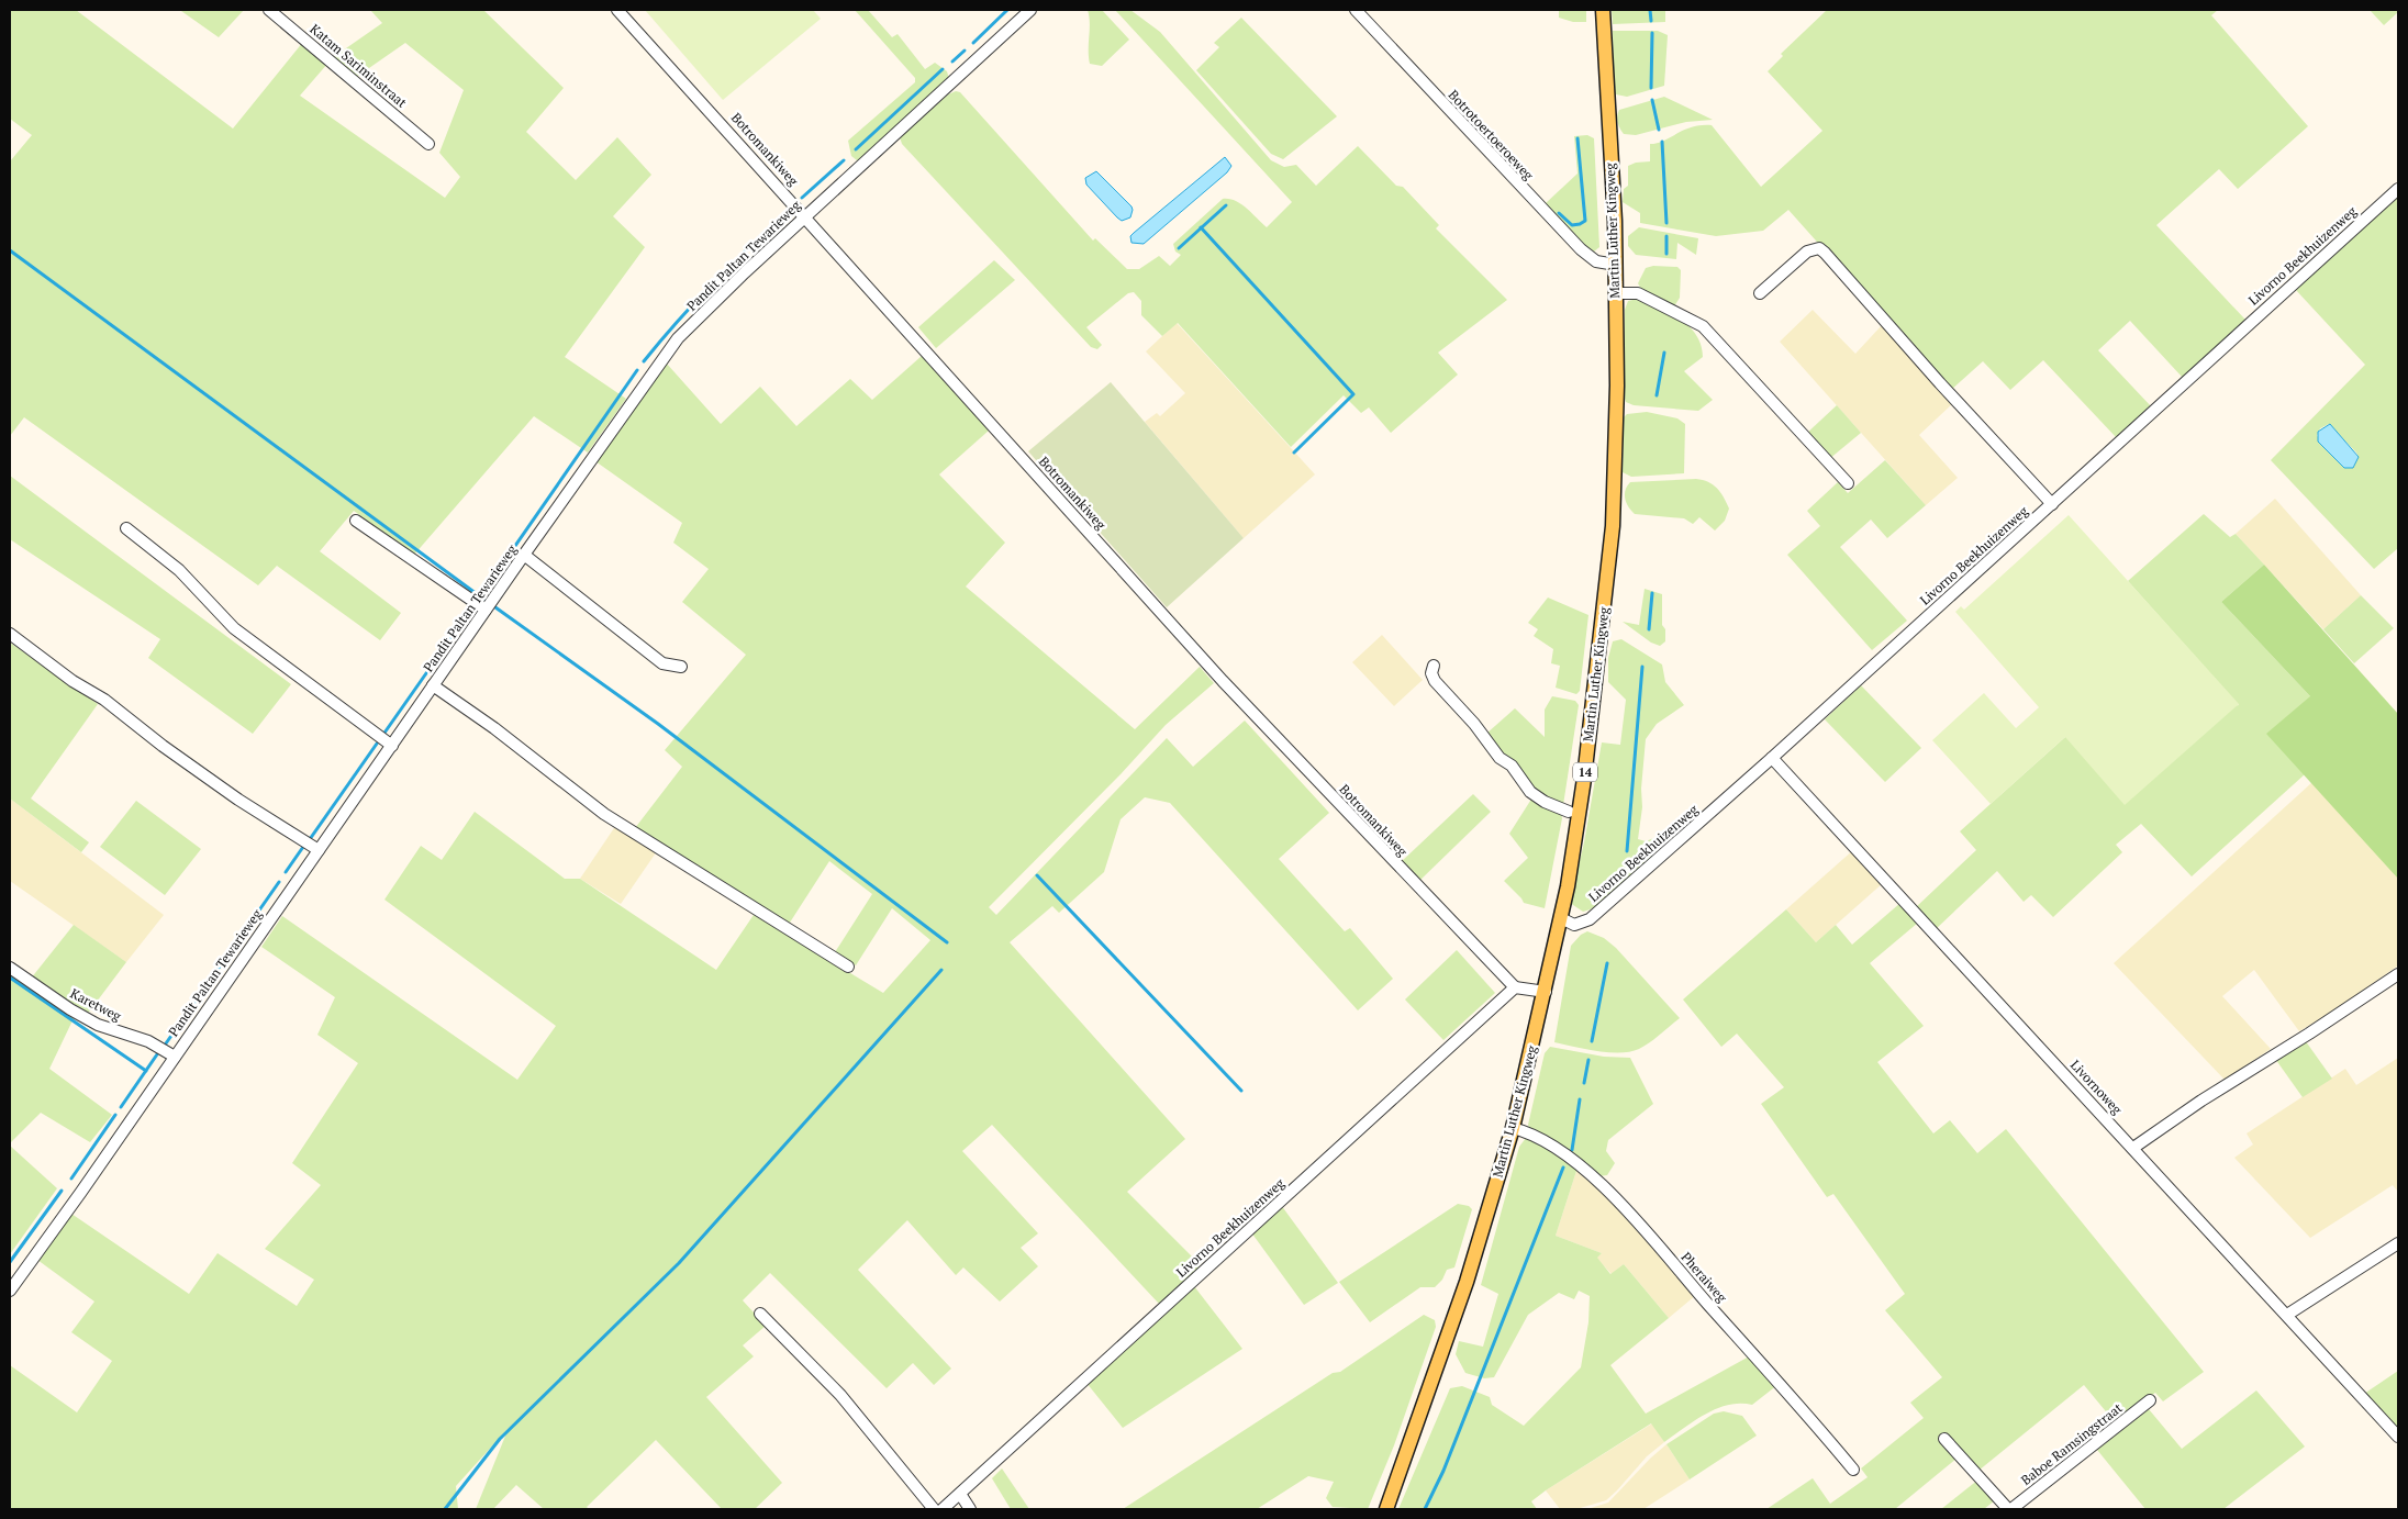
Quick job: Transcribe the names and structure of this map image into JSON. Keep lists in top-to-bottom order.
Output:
{
  "streets": {
    "main road": ["Martin Luther Kingweg", "14"],
    "street": [
      "Katam Sariminstraat",
      "Botrotoertoeroeweg",
      "Botromankiweg",
      "Pandit Paltan Tewarieweg",
      "Livorno Beekhuizenweg",
      "Karetweg",
      "Livornoweg",
      "Pheraiweg",
      "Baboe Ramsingstraat"
    ]
  },
  "crossings": [
    ["Botrotoertoeroeweg", "Martin Luther Kingweg"],
    ["Botromankiweg", "Pandit Paltan Tewarieweg"],
    ["Botromankiweg", "Livorno Beekhuizenweg"],
    ["Martin Luther Kingweg", "Livorno Beekhuizenweg"],
    ["Martin Luther Kingweg", "Pheraiweg"],
    ["Pandit Paltan Tewarieweg", "Karetweg"],
    ["Livorno Beekhuizenweg", "Livornoweg"]
  ]
}
